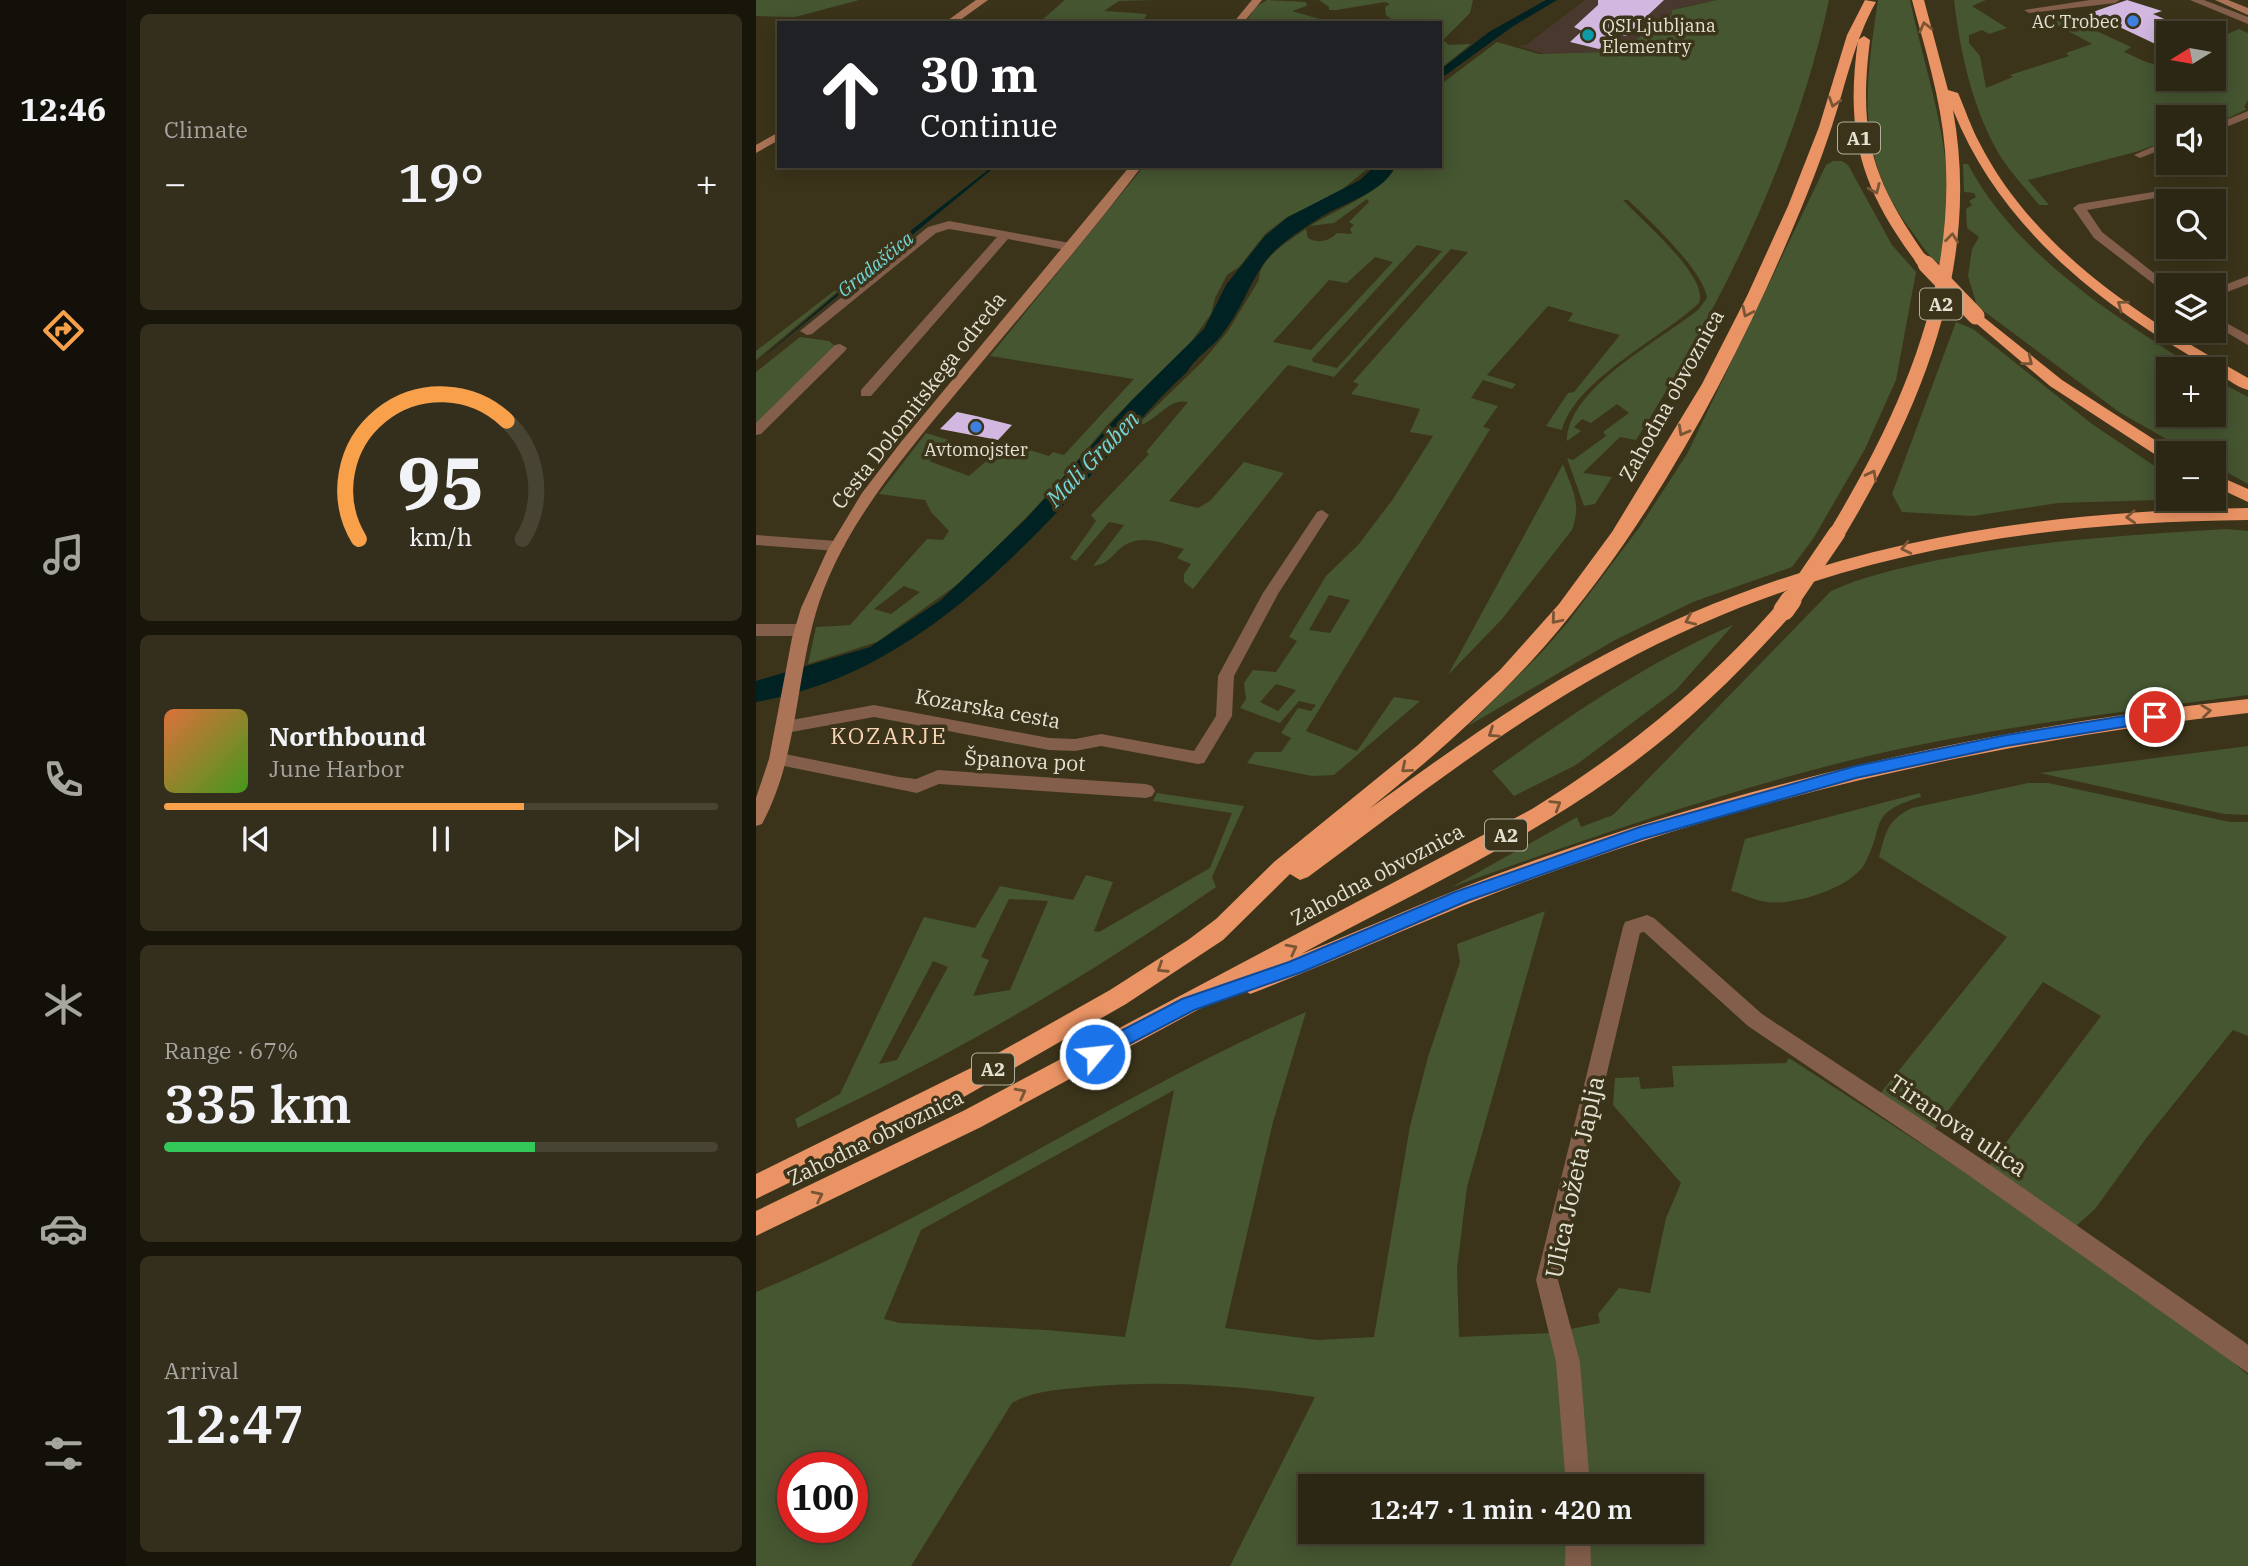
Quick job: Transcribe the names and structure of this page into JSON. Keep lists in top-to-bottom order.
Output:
{
  "streets": {
    "highway": ["A1", "A2", "Zahodna obvoznica"],
    "street": [
      "Cesta Dolomitskega odreda",
      "Kozarska cesta",
      "Španova pot",
      "Tiranova ulica",
      "Ulica Jožeta Japlja"
    ]
  },
  "crossings": [
    ["A1", "Zahodna obvoznica"],
    ["Cesta Dolomitskega odreda", "Kozarska cesta"],
    ["Cesta Dolomitskega odreda", "Španova pot"],
    ["Tiranova ulica", "Ulica Jožeta Japlja"]
  ],
  "districts": ["KOZARJE"],
  "water": ["Gradaščica", "Mali Graben"],
  "places": ["AC Trobec", "QSI Ljubljana Elementry", "Avtomojster"],
  "north": "left",
  "page": {
    "tabs": "12:46",
    "tile": [
      "Climate",
      ["Range · 67%", "335 km"],
      ["Arrival", "12:47"]
    ],
    "map_buttons": ["+", "−"],
    "turn": ["30 m", "Continue"],
    "heat": ["−", "19°", "+"],
    "song": ["Northbound", "June Harbor"],
    "limit": "100",
    "trip": "12:47 · 1 min · 420 m",
    "gauge": ["95", "km/h"]
  }
}
